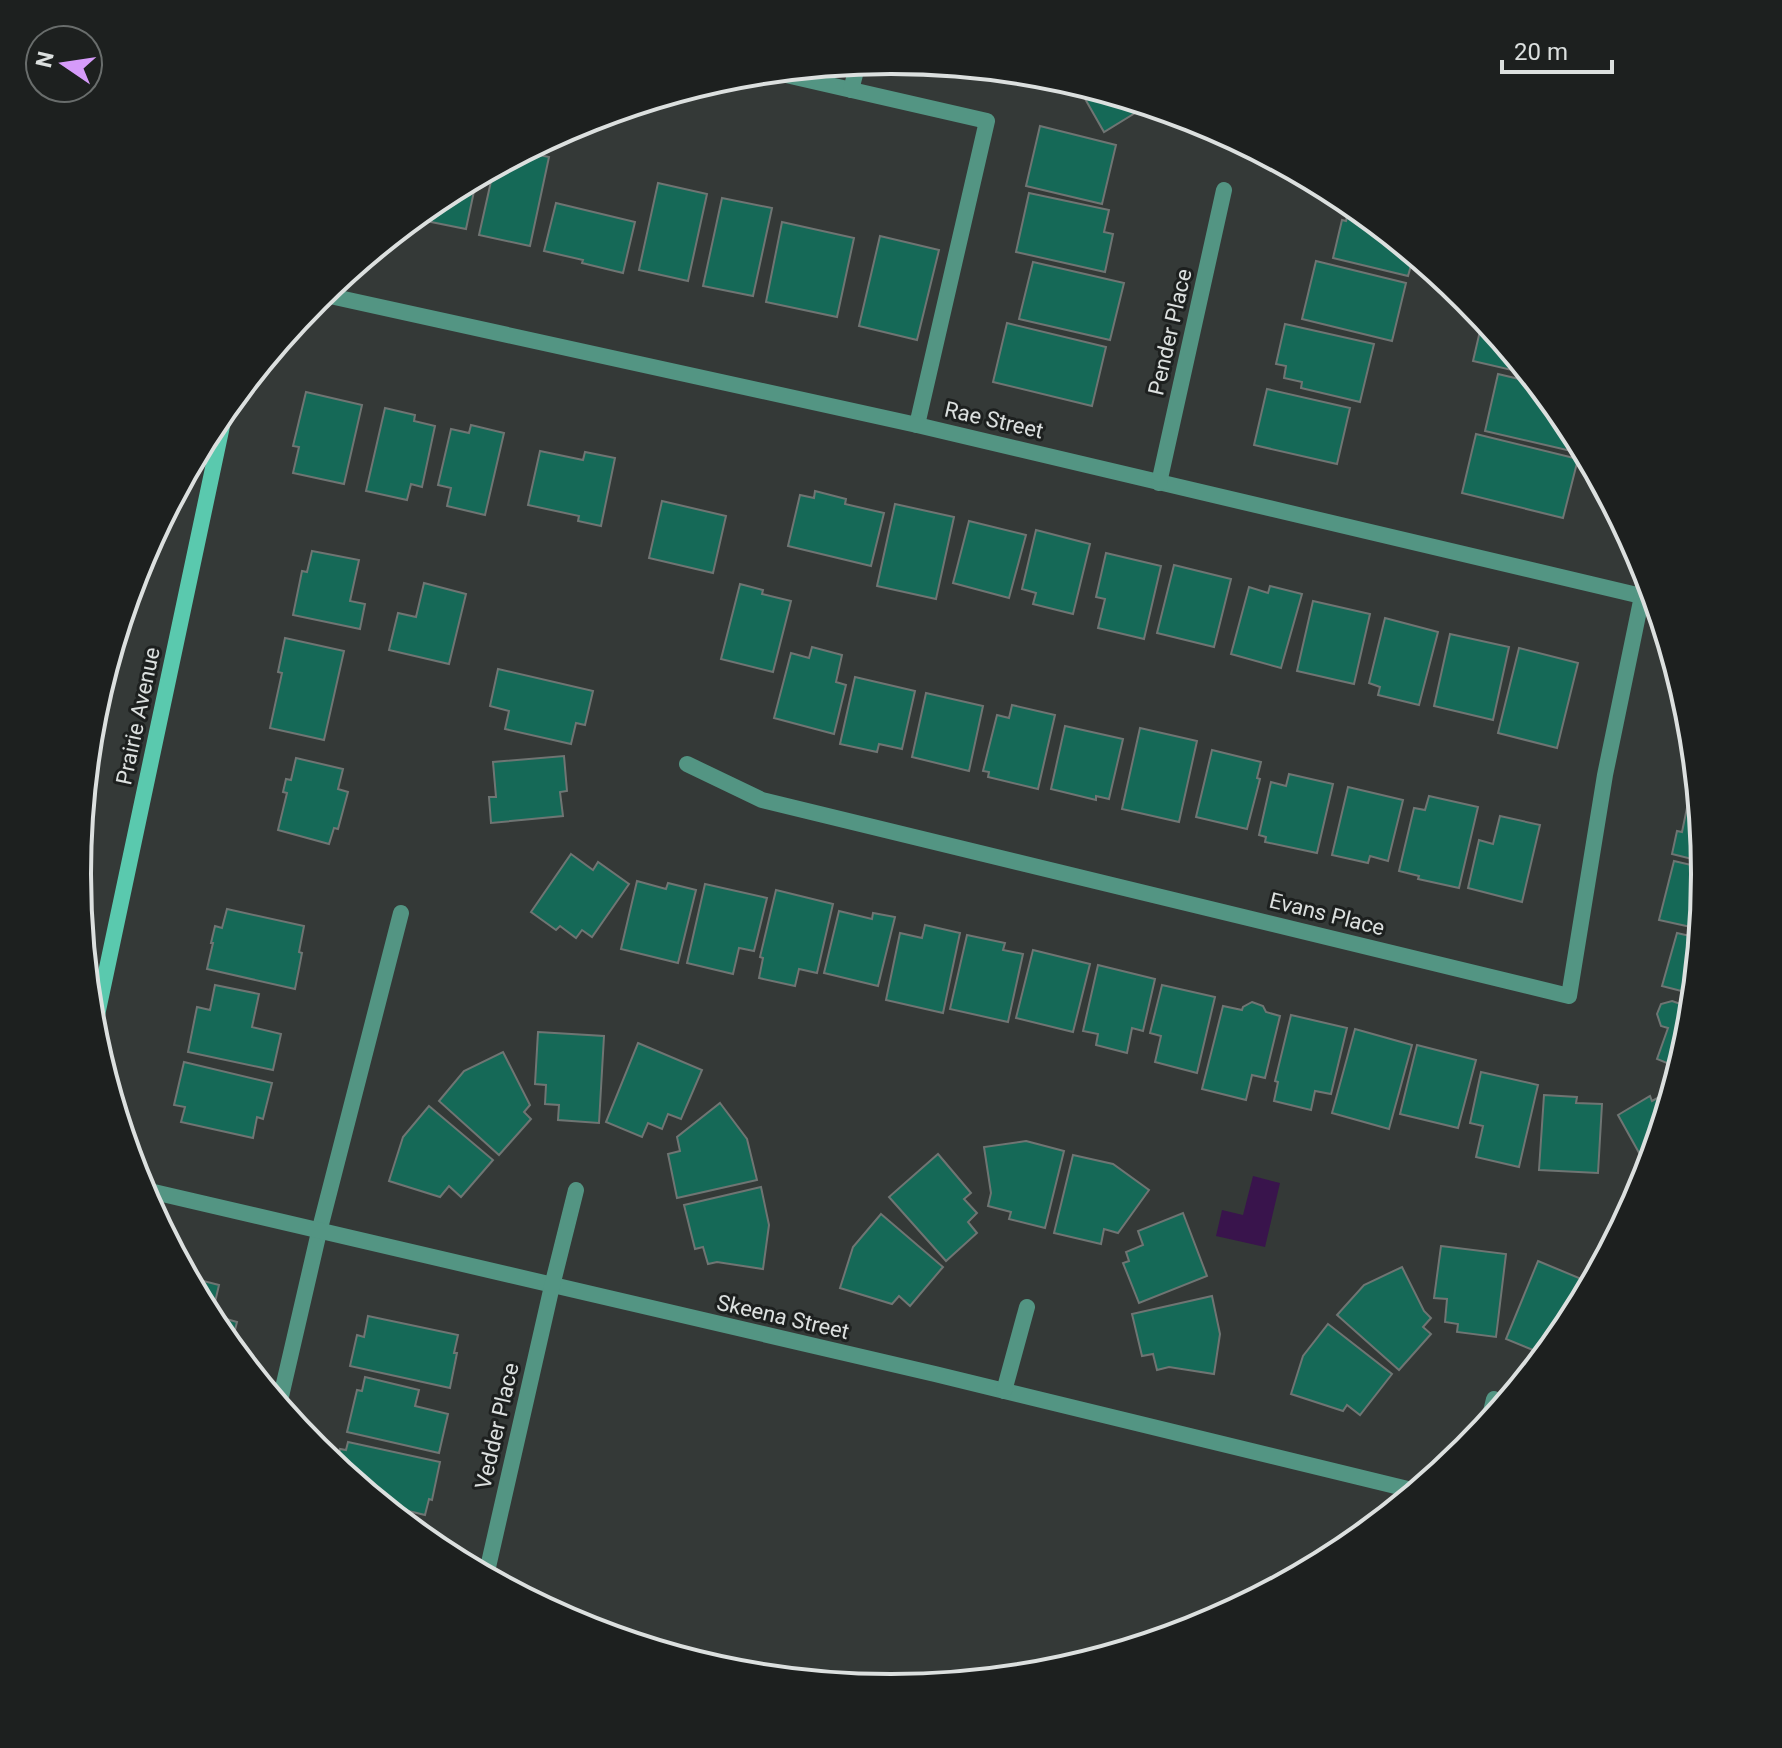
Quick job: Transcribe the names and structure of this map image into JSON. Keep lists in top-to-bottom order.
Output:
{
  "streets": {
    "main road": ["Prairie Avenue"],
    "street": [
      "Pender Place",
      "Rae Street",
      "Evans Place",
      "Skeena Street",
      "Vedder Place"
    ]
  },
  "crossings": [
    ["Pender Place", "Rae Street"],
    ["Skeena Street", "Vedder Place"]
  ],
  "scale_bar": "20 m",
  "north": "left"
}
